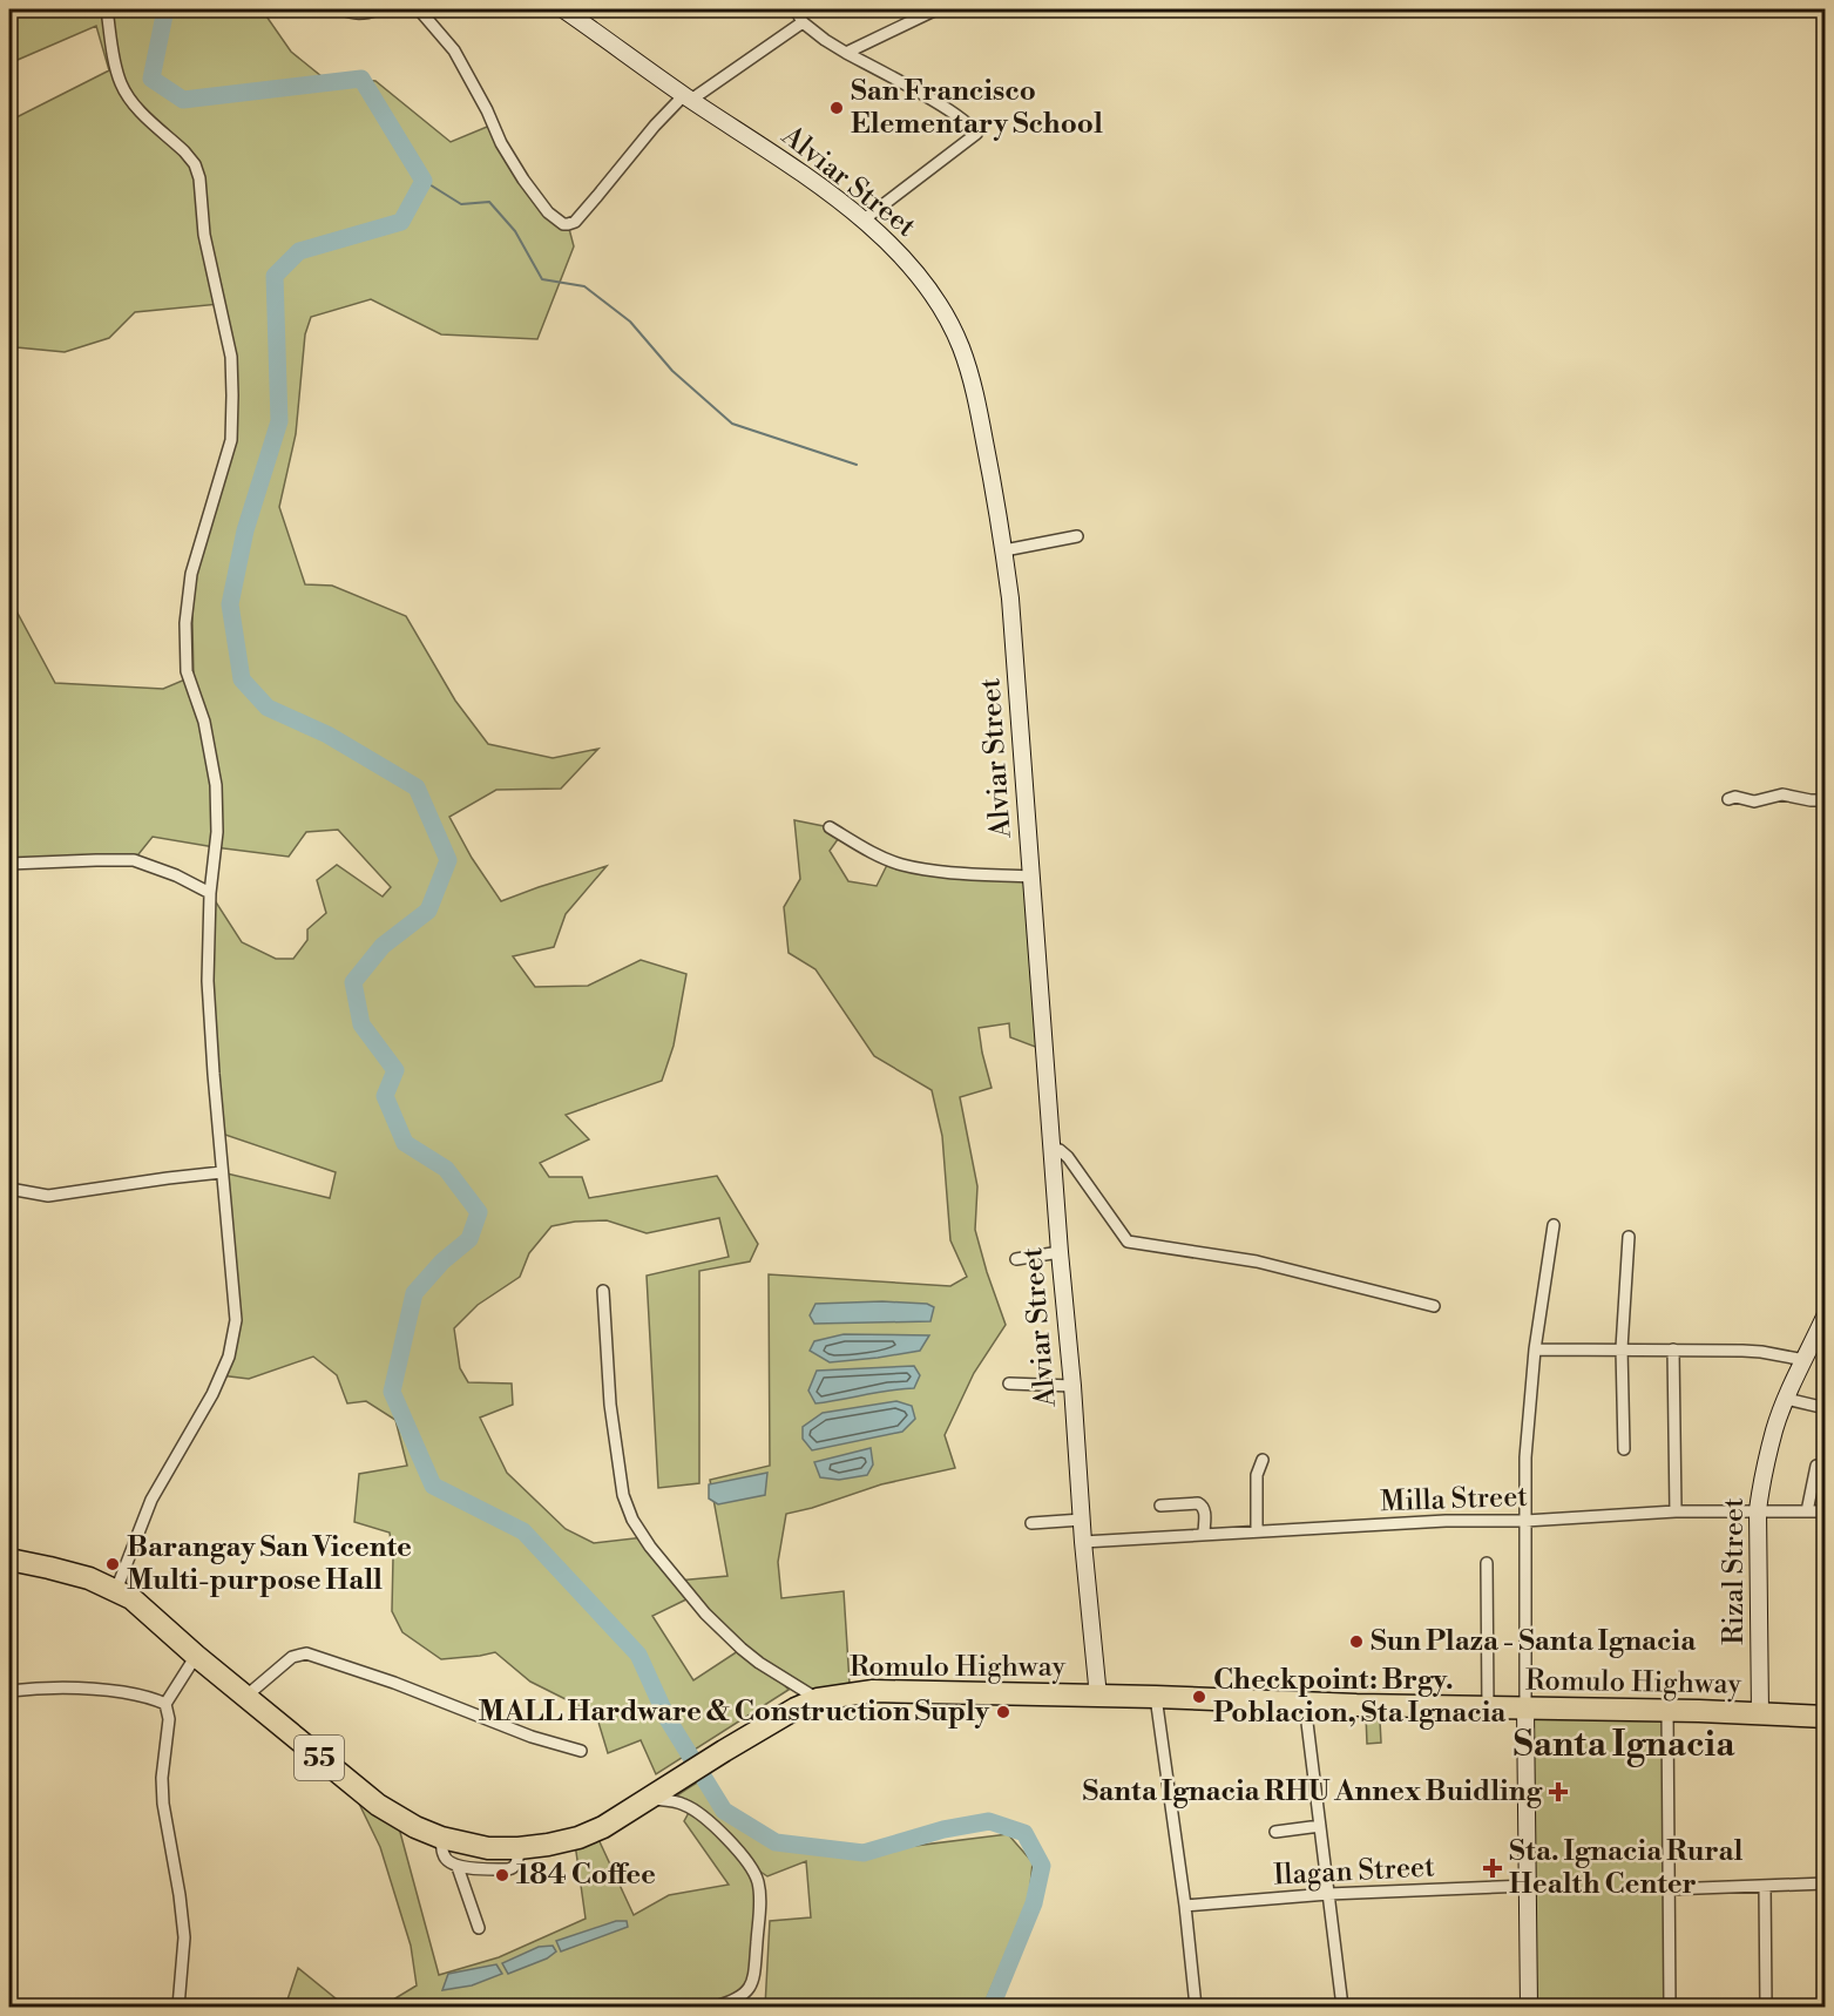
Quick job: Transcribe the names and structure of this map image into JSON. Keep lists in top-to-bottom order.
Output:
{
  "streets": {
    "highway": ["Romulo Highway", "55"],
    "street": [
      "Alviar Street",
      "Milla Street",
      "Rizal Street",
      "Ilagan Street"
    ]
  },
  "crossings": [
    ["Alviar Street", "Milla Street"],
    ["Alviar Street", "Romulo Highway"],
    ["Milla Street", "Rizal Street"],
    ["Rizal Street", "Romulo Highway"]
  ],
  "districts": ["Santa Ignacia"],
  "places": {
    "other": [
      "San Francisco Elementary School",
      "Barangay San Vicente Multi-purpose Hall",
      "Sun Plaza - Santa Ignacia",
      "Checkpoint: Brgy. Poblacion, Sta Ignacia",
      "MALL Hardware & Construction Suply",
      "184 Coffee"
    ],
    "health": ["Santa Ignacia RHU Annex Buidling", "Sta. Ignacia Rural Health Center"]
  }
}
